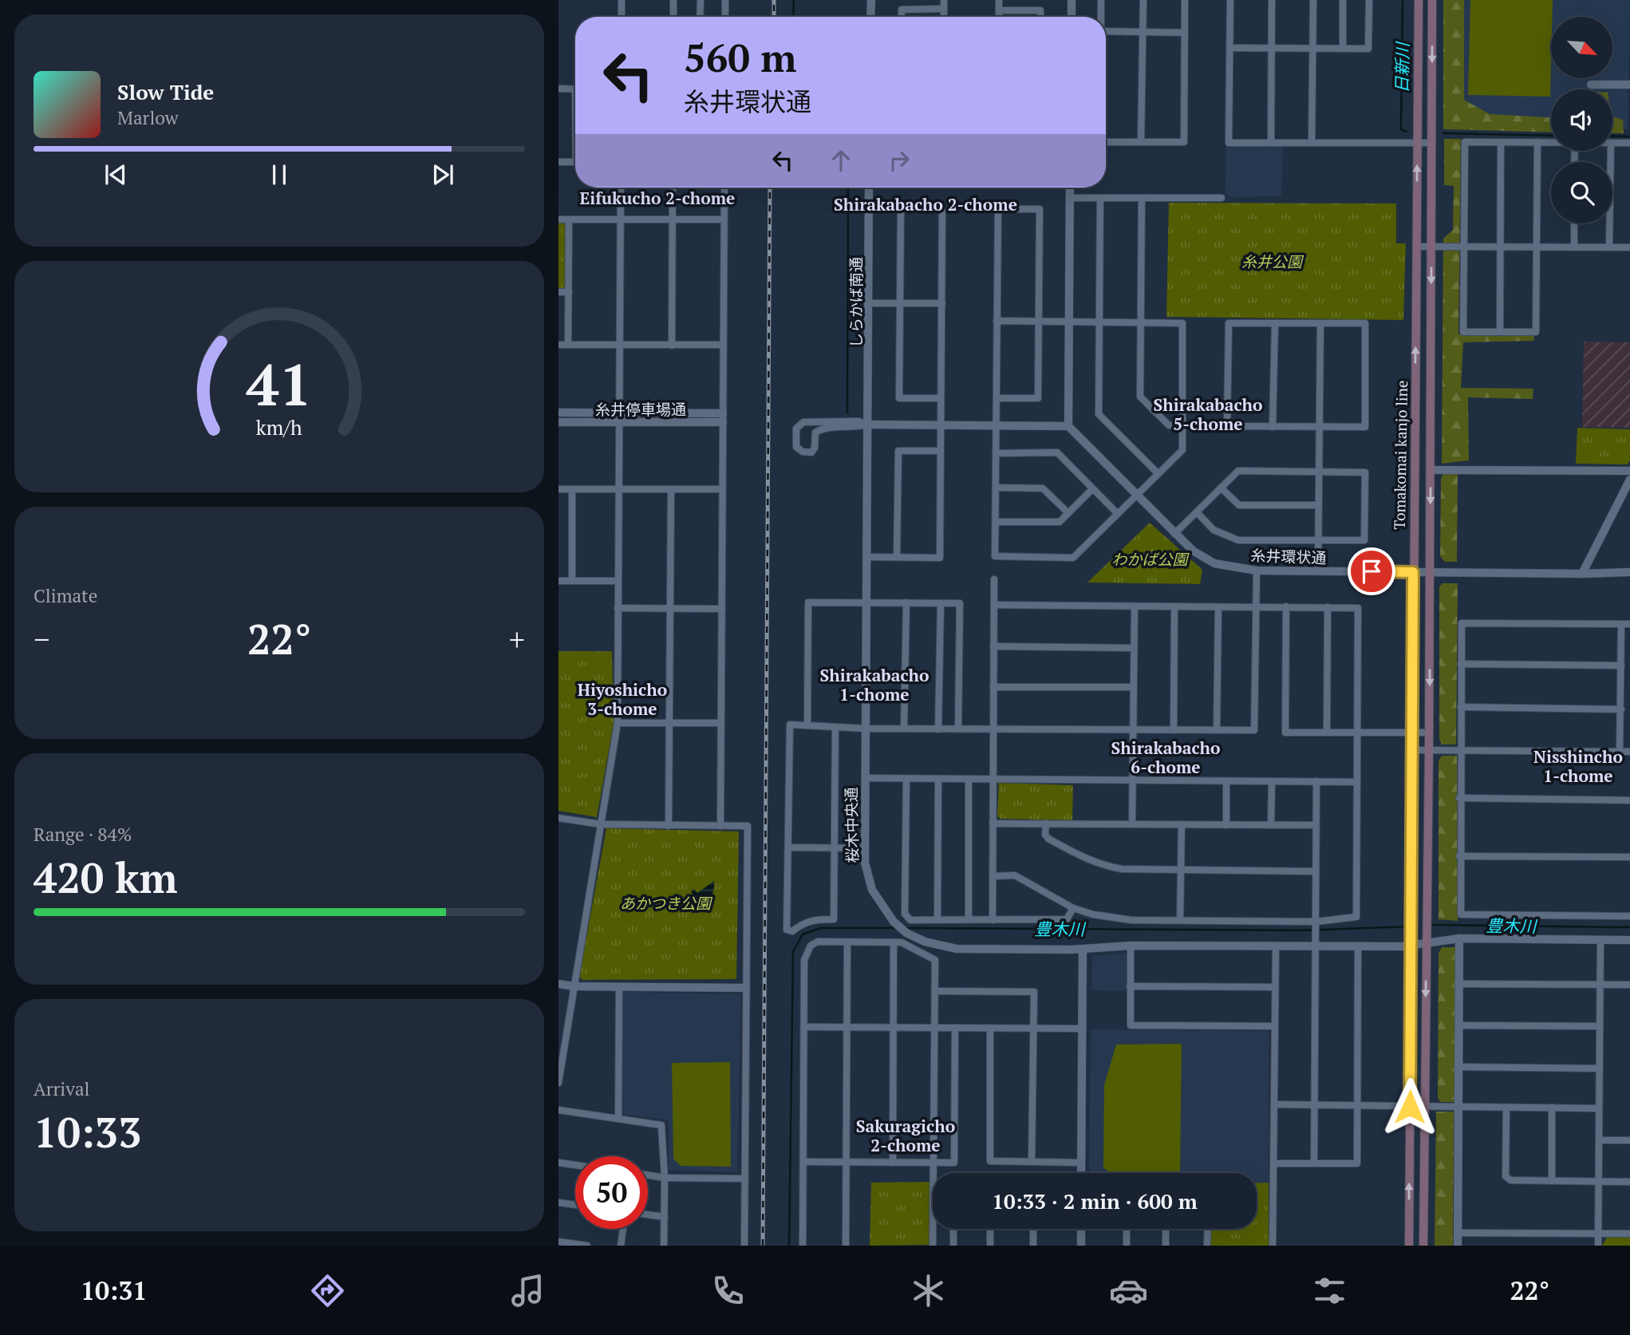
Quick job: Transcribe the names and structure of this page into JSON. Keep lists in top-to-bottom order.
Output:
{
  "streets": {
    "main road": ["Tomakomai kanjo line"],
    "street": [
      "しらかば南通",
      "糸井停車場通",
      "糸井環状通",
      "桜木中央通"
    ]
  },
  "crossings": [
    ["しらかば南通", "桜木中央通"],
    ["Tomakomai kanjo line", "糸井環状通"],
    ["Tomakomai kanjo line", "桜木中央通"]
  ],
  "districts": [
    "Eifukucho 2-chome",
    "Shirakabacho 2-chome",
    "Shirakabacho 5-chome",
    "Shirakabacho 1-chome",
    "Hiyoshicho 3-chome",
    "Shirakabacho 6-chome",
    "Nisshincho 1-chome",
    "Sakuragicho 2-chome"
  ],
  "water": ["日新川", "豊木川"],
  "parks": ["糸井公園", "わかば公園", "あかつき公園"],
  "north": "bottom right",
  "page": {
    "turn": ["560 m", "糸井環状通"],
    "song": ["Slow Tide", "Marlow"],
    "tile": [
      "Climate",
      ["Range · 84%", "420 km"],
      ["Arrival", "10:33"]
    ],
    "heat": ["−", "22°", "+"],
    "limit": "50",
    "trip": "10:33 · 2 min · 600 m",
    "tabs": ["10:31", "22°"],
    "gauge": ["41", "km/h"]
  }
}
